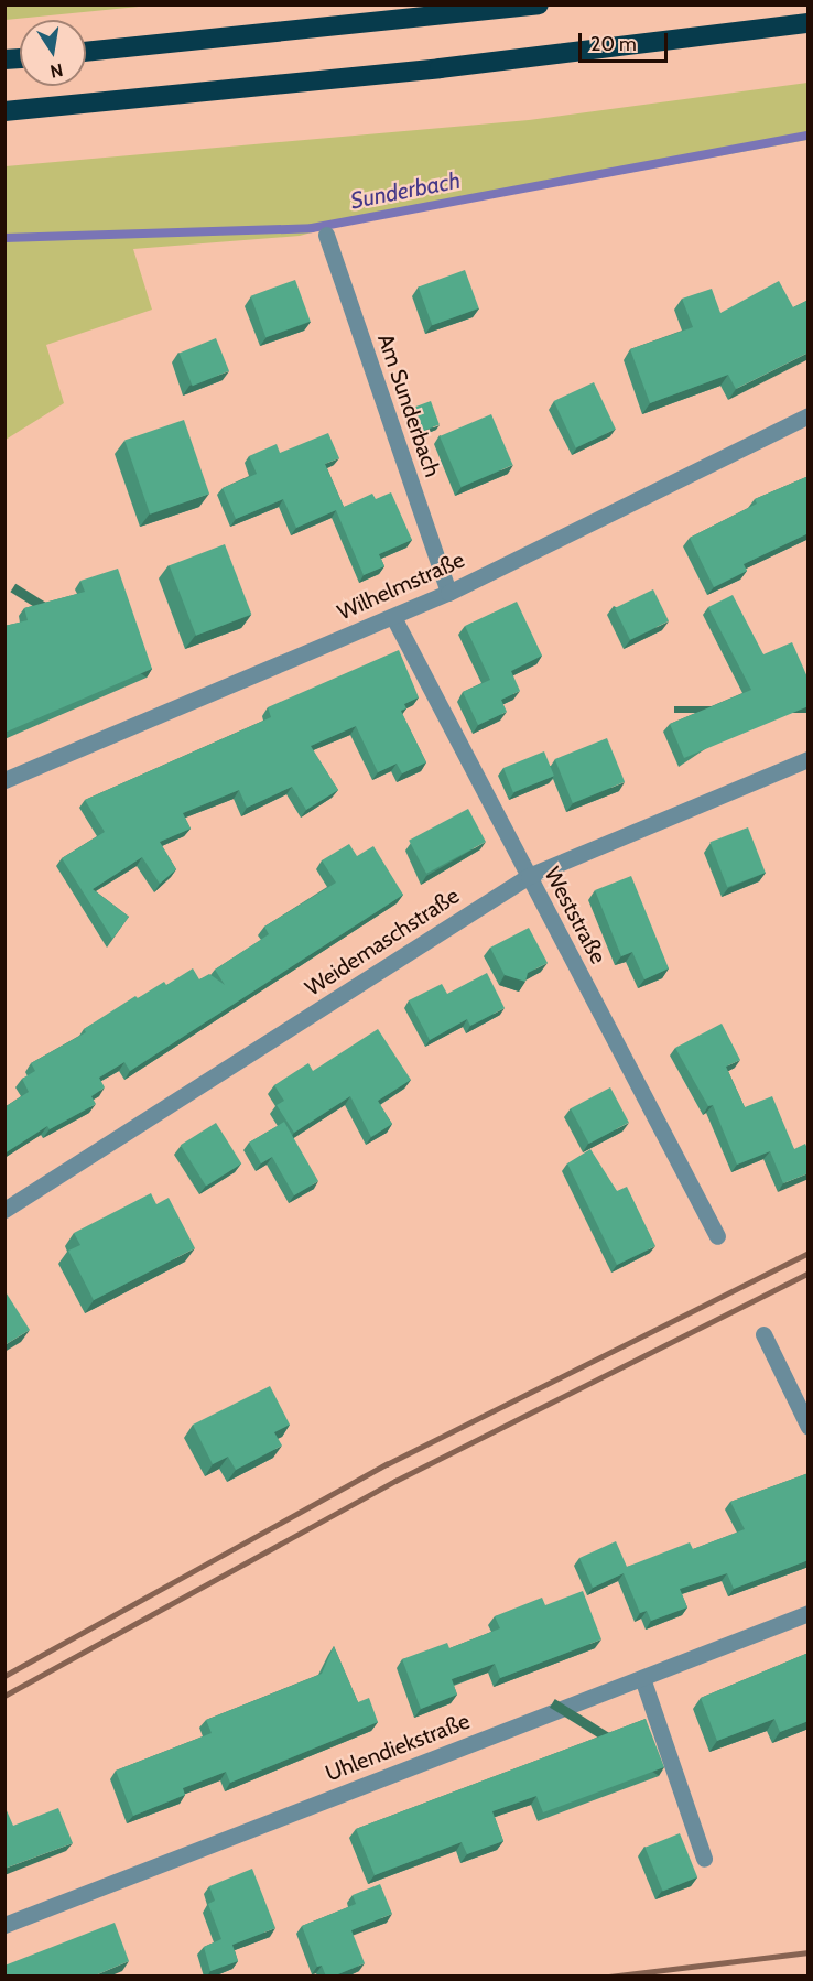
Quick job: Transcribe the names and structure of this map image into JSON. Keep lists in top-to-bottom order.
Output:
{
  "streets": {
    "street": [
      "Am Sunderbach",
      "Wilhelmstraße",
      "Weststraße",
      "Weidemaschstraße",
      "Uhlendiekstraße"
    ]
  },
  "crossings": [
    ["Am Sunderbach", "Wilhelmstraße"],
    ["Wilhelmstraße", "Weststraße"],
    ["Weststraße", "Weidemaschstraße"]
  ],
  "water": ["Sunderbach"],
  "scale_bar": "20 m",
  "north": "bottom"
}
